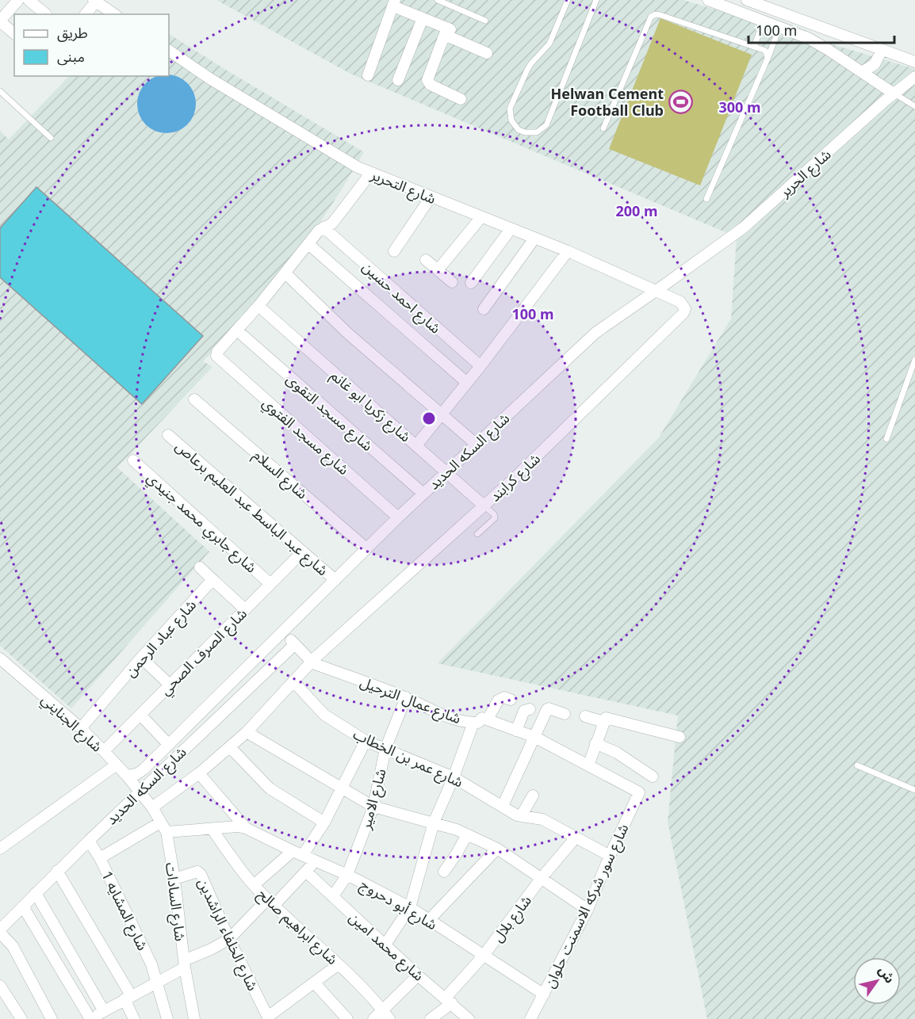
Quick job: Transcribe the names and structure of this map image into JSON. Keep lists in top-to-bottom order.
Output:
{
  "streets": {
    "street": [
      "شارع الحرير",
      "شارع التحرير",
      "شارع احمد حسين",
      "شارع زكريا ابو غانم",
      "شارع مسجد التقوى",
      "شارع مسجد الفتوي",
      "شارع السكه الحديد",
      "شارع السلام",
      "شارع كرابند",
      "شارع عبد الباسط عبد العليم برعاص",
      "شارع جابري محمد جنيدي",
      "شارع عباد الرحمن",
      "شارع الصرف الصحي",
      "شارع عمال الترحيل",
      "شارع الجنايني",
      "شارع عمر بن الخطاب",
      "شارع الامير",
      "شارع السادات",
      "شارع أبو دحروج",
      "شارع سور شركه الاسمنت حلوان",
      "شارع المشايه 1",
      "شارع بلال",
      "شارع ابراهيم صالح",
      "شارع الخلفاء الراشدين",
      "شارع محمد امين"
    ]
  },
  "crossings": [
    ["شارع الحرير", "شارع السكه الحديد"],
    ["شارع التحرير", "شارع السكه الحديد"],
    ["شارع التحرير", "شارع كرابند"],
    ["شارع زكريا ابو غانم", "شارع السكه الحديد"],
    ["شارع زكريا ابو غانم", "شارع كرابند"],
    ["شارع مسجد التقوى", "شارع مسجد الفتوي"],
    ["شارع مسجد التقوى", "شارع السكه الحديد"],
    ["شارع مسجد الفتوي", "شارع السكه الحديد"],
    ["شارع السكه الحديد", "شارع السلام"],
    ["شارع السكه الحديد", "شارع كرابند"],
    ["شارع السكه الحديد", "شارع عبد الباسط عبد العليم برعاص"],
    ["شارع السكه الحديد", "شارع عمال الترحيل"],
    ["شارع السكه الحديد", "شارع الجنايني"],
    ["شارع السكه الحديد", "شارع عمر بن الخطاب"],
    ["شارع السكه الحديد", "شارع السادات"],
    ["شارع السكه الحديد", "شارع أبو دحروج"],
    ["شارع السكه الحديد", "شارع المشايه 1"],
    ["شارع كرابند", "شارع عمال الترحيل"],
    ["شارع عبد الباسط عبد العليم برعاص", "شارع الصرف الصحي"],
    ["شارع جابري محمد جنيدي", "شارع الصرف الصحي"],
    ["شارع عباد الرحمن", "شارع الجنايني"],
    ["شارع الصرف الصحي", "شارع الجنايني"],
    ["شارع عمال الترحيل", "شارع الامير"],
    ["شارع الجنايني", "شارع السادات"],
    ["شارع عمر بن الخطاب", "شارع الامير"],
    ["شارع عمر بن الخطاب", "شارع سور شركه الاسمنت حلوان"],
    ["شارع عمر بن الخطاب", "شارع بلال"],
    ["شارع الامير", "شارع أبو دحروج"],
    ["شارع الامير", "شارع محمد امين"],
    ["شارع السادات", "شارع أبو دحروج"],
    ["شارع السادات", "شارع الخلفاء الراشدين"],
    ["شارع أبو دحروج", "شارع سور شركه الاسمنت حلوان"],
    ["شارع أبو دحروج", "شارع بلال"],
    ["شارع أبو دحروج", "شارع ابراهيم صالح"],
    ["شارع بلال", "شارع محمد امين"]
  ],
  "places": {
    "sports": ["Helwan Cement Football Club"]
  },
  "legend": ["طريق", "مبنى"],
  "scale_bar": "100 m",
  "north": "top right",
  "rings": ["300 m", "200 m", "100 m"]
}
